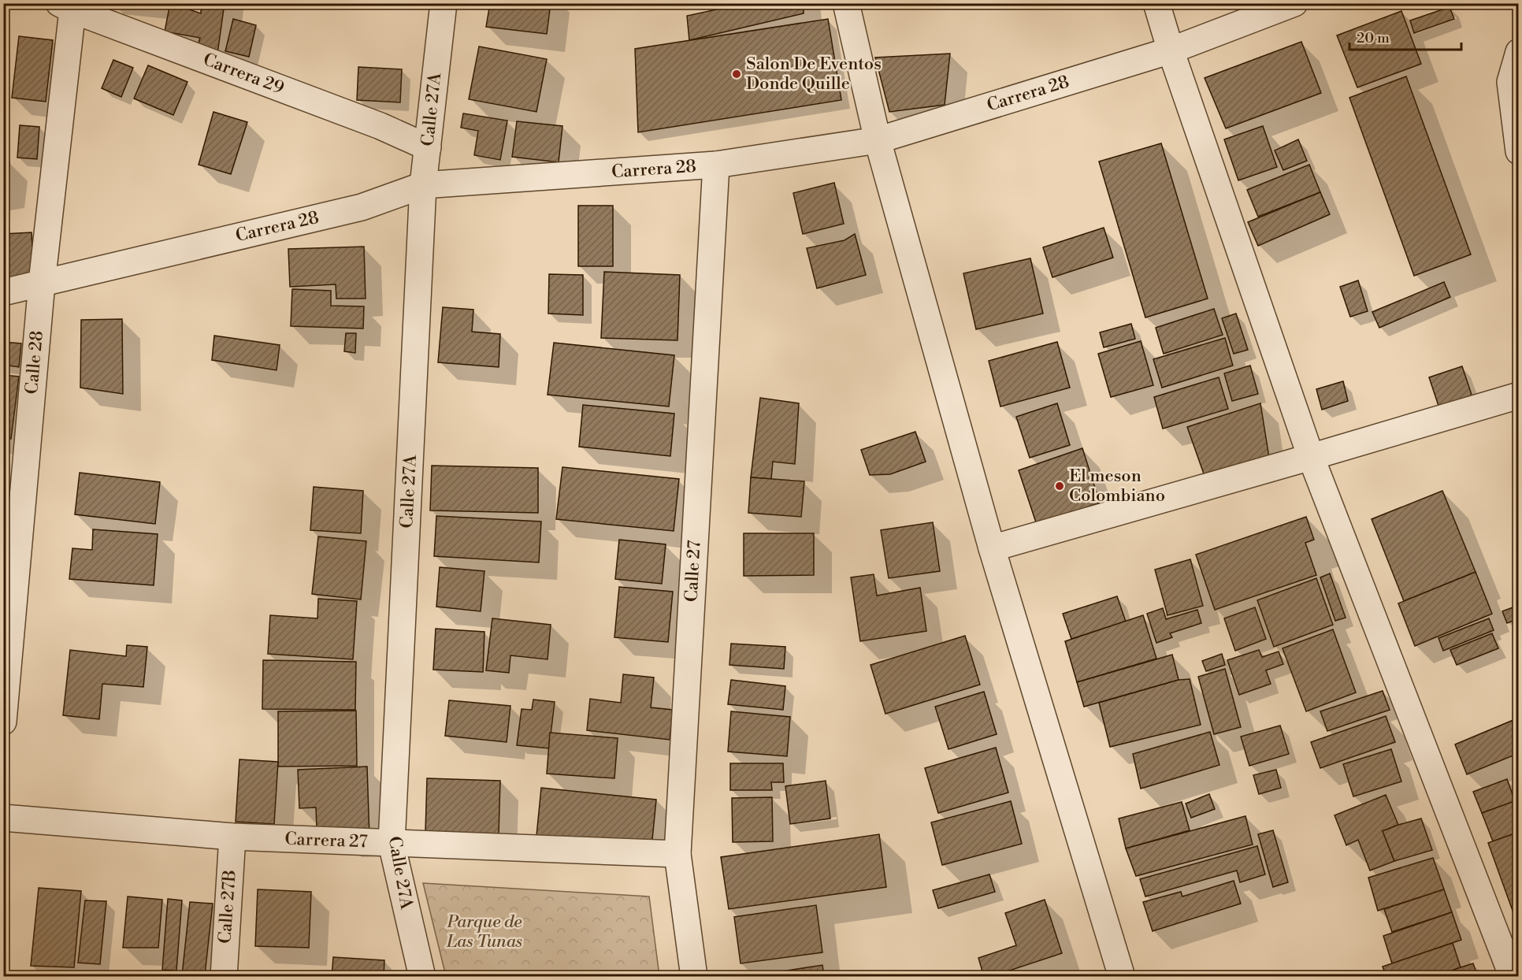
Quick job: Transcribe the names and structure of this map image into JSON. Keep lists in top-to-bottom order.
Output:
{
  "streets": {
    "street": [
      "Carrera 29",
      "Carrera 28",
      "Calle 27A",
      "Calle 28",
      "Calle 27",
      "Carrera 27",
      "Calle 27B"
    ]
  },
  "crossings": [
    ["Carrera 29", "Calle 27A"],
    ["Carrera 29", "Calle 28"],
    ["Carrera 28", "Calle 27A"],
    ["Carrera 28", "Calle 28"],
    ["Carrera 28", "Calle 27"],
    ["Calle 27A", "Carrera 27"],
    ["Calle 27", "Carrera 27"],
    ["Carrera 27", "Calle 27B"]
  ],
  "parks": ["Parque de Las Tunas"],
  "places": ["Salon De Eventos Donde Quille", "El meson Colombiano"],
  "scale_bar": "20 m"
}
